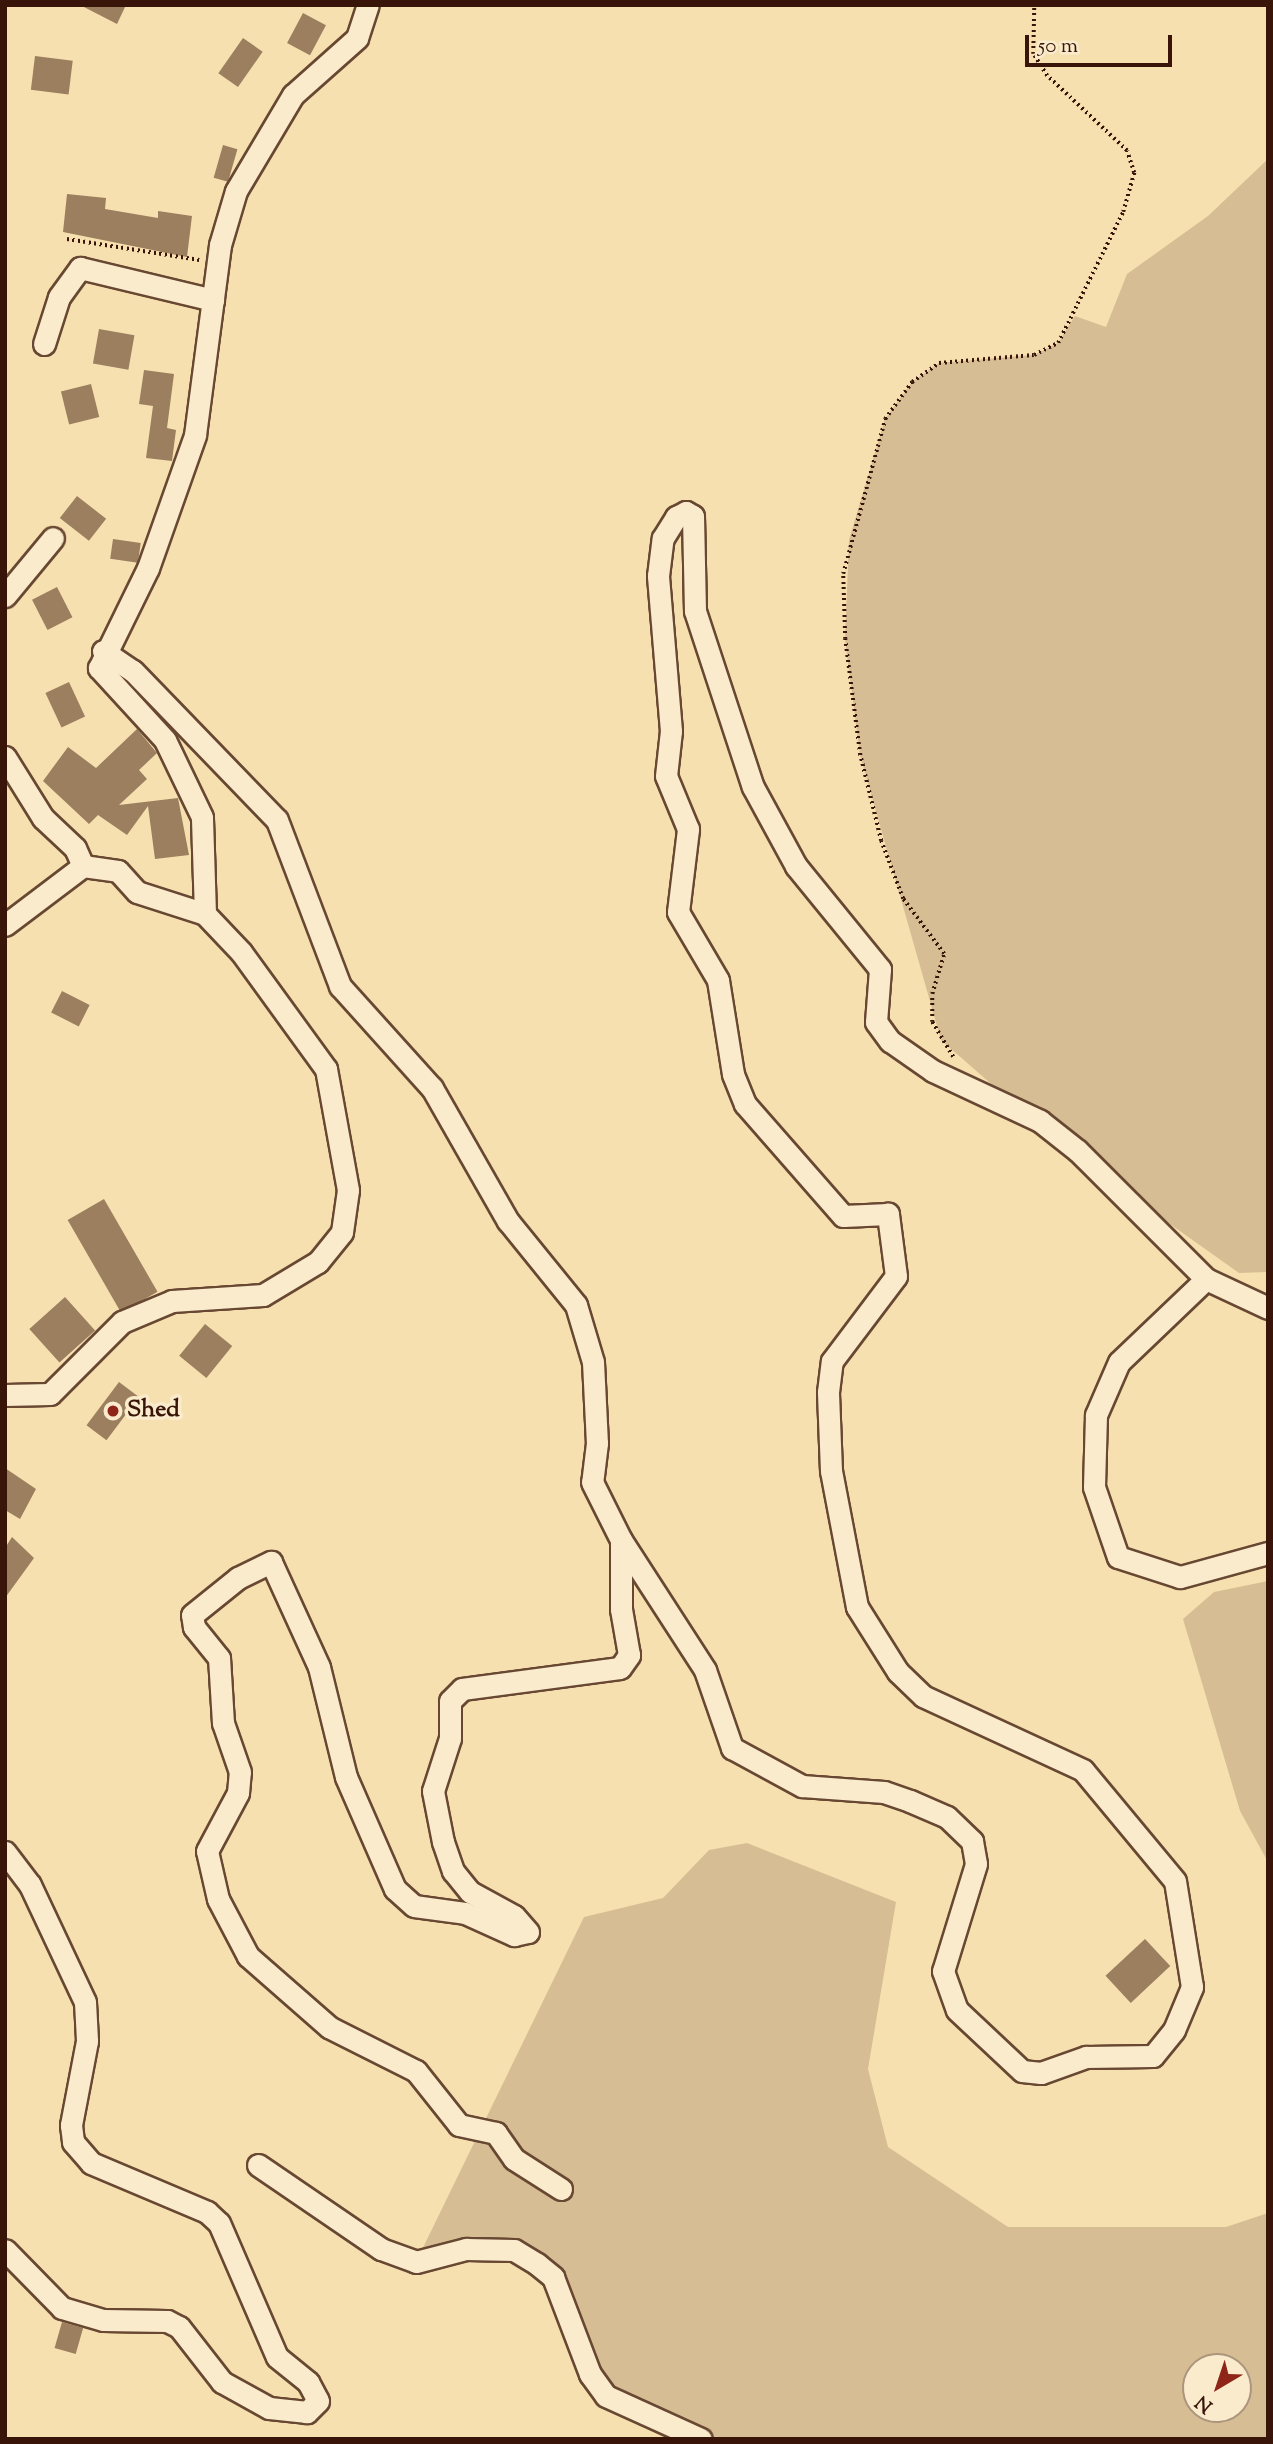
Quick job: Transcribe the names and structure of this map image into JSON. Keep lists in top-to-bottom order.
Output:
{
  "places": ["Shed"],
  "scale_bar": "50 m",
  "north": "bottom left"
}
